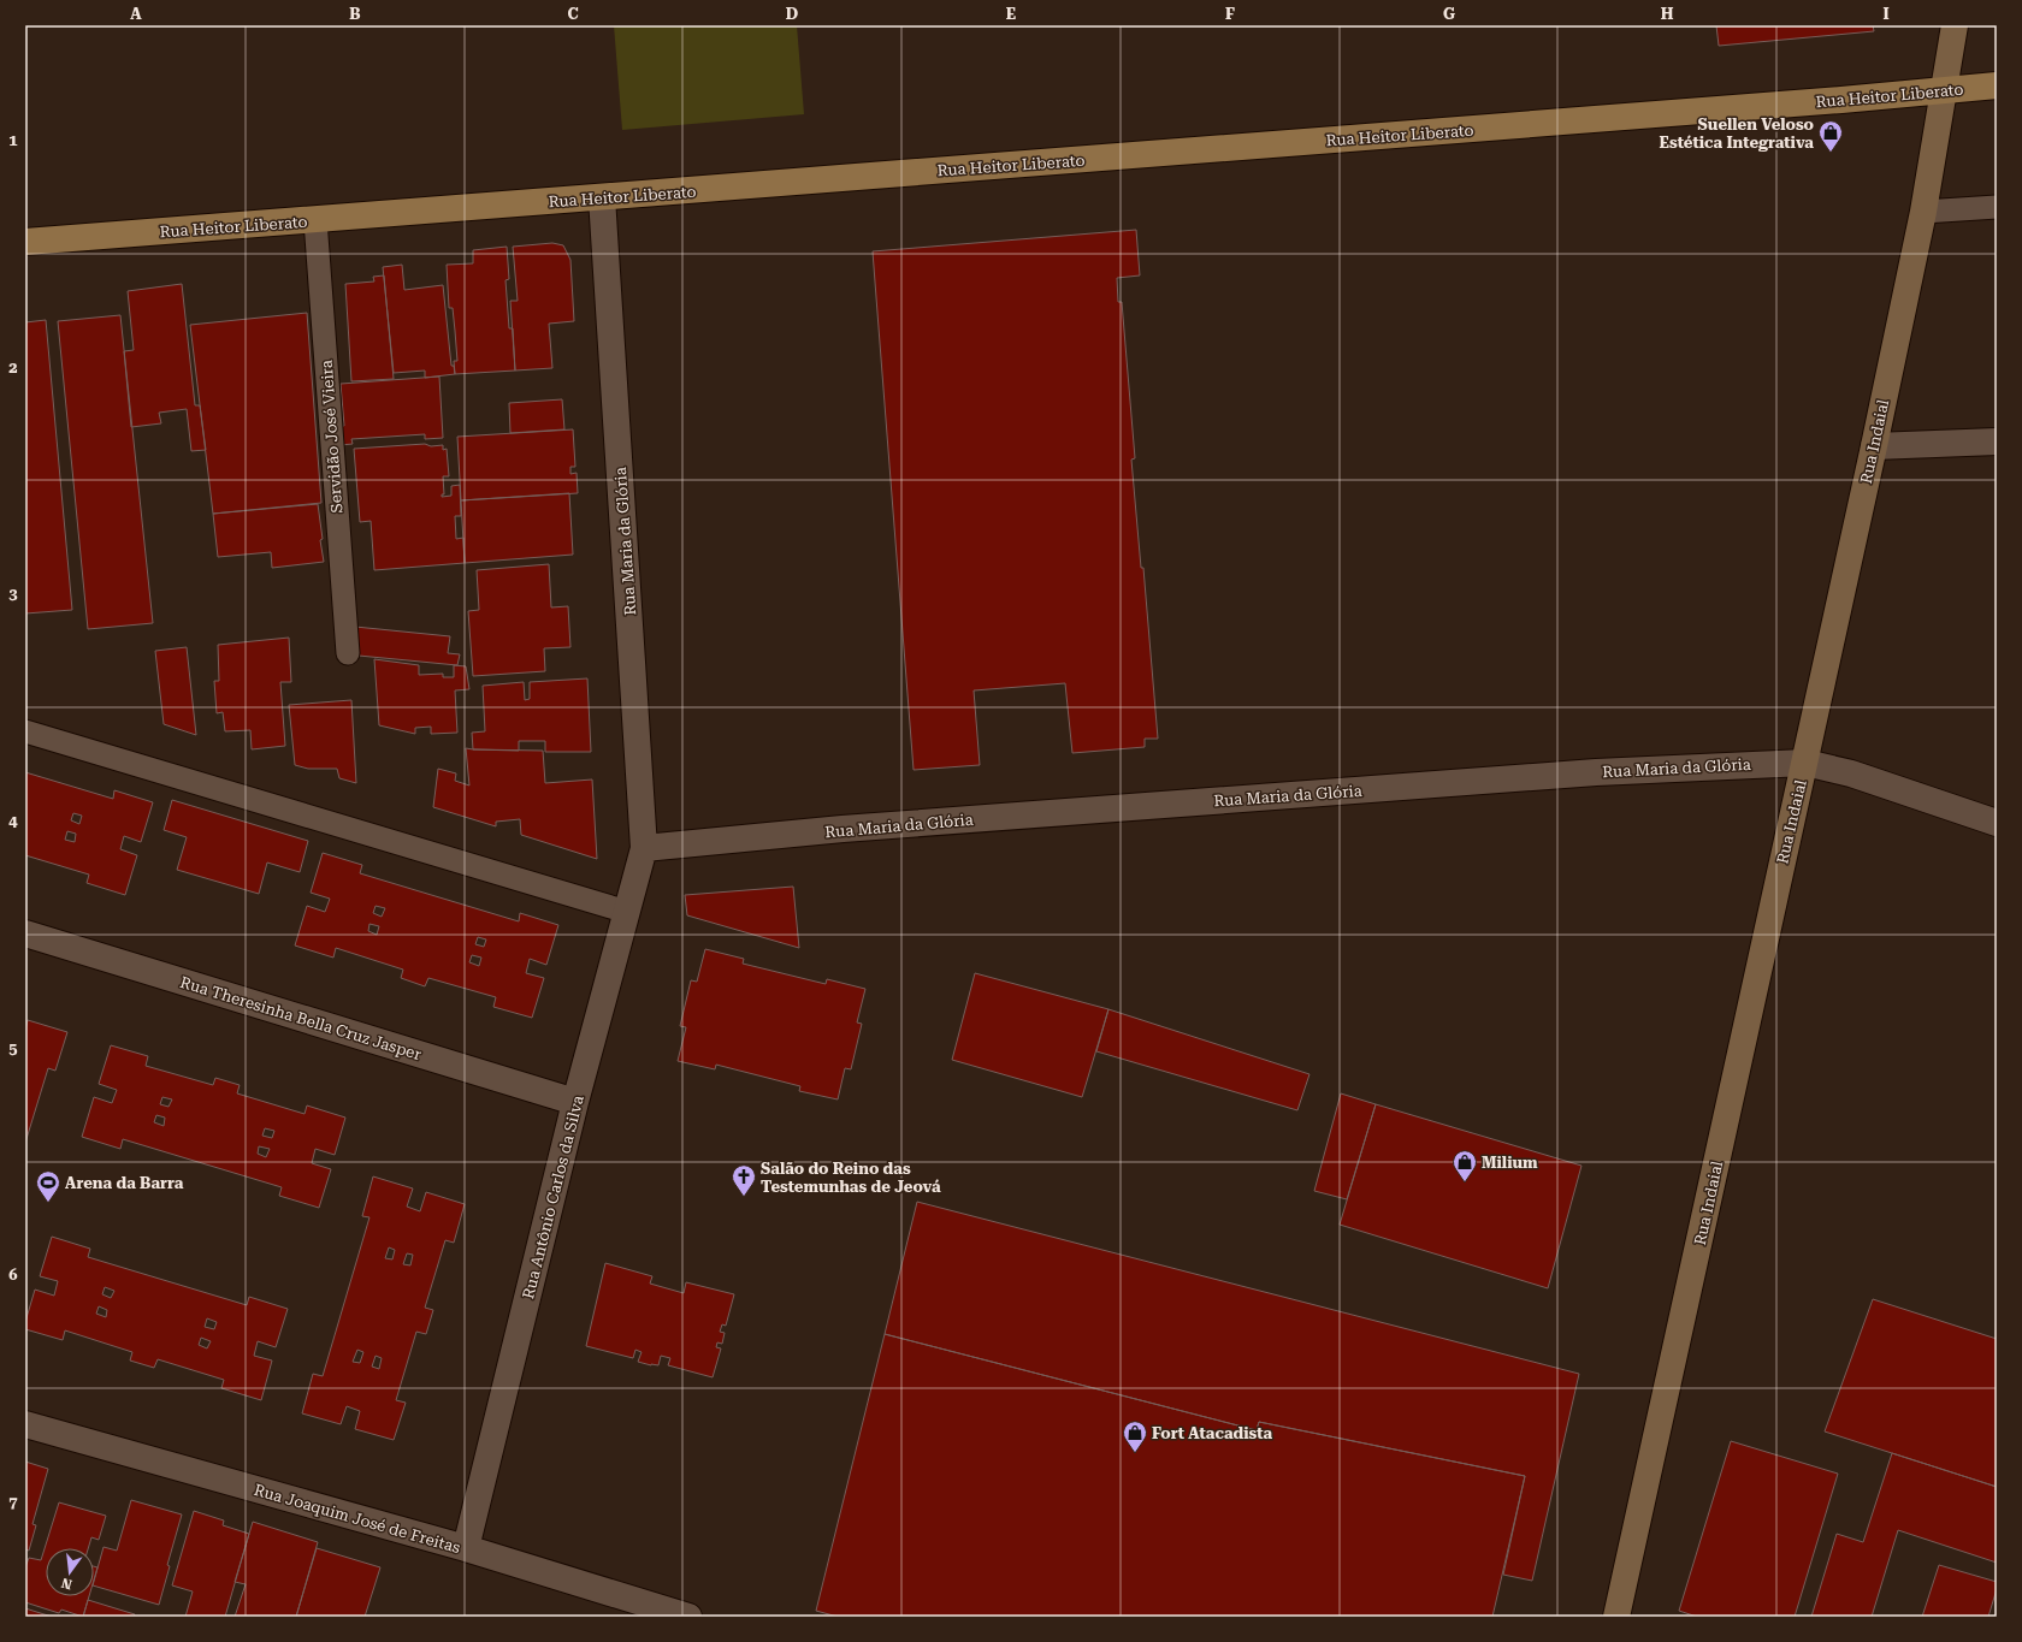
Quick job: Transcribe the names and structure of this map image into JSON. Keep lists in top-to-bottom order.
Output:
{
  "streets": {
    "main road": ["Rua Heitor Liberato", "Rua Indaial"],
    "street": [
      "Rua Maria da Glória",
      "Rua Theresinha Bella Cruz Jasper",
      "Rua Antônio Carlos da Silva",
      "Rua Joaquim José de Freitas"
    ],
    "lane": ["Servidão José Vieira"]
  },
  "crossings": [
    ["Rua Heitor Liberato", "Servidão José Vieira"],
    ["Rua Heitor Liberato", "Rua Indaial"],
    ["Rua Heitor Liberato", "Rua Maria da Glória"],
    ["Rua Indaial", "Rua Maria da Glória"],
    ["Rua Maria da Glória", "Rua Antônio Carlos da Silva"],
    ["Rua Theresinha Bella Cruz Jasper", "Rua Antônio Carlos da Silva"],
    ["Rua Antônio Carlos da Silva", "Rua Joaquim José de Freitas"]
  ],
  "places": {
    "shop": ["Suellen Veloso Estética Integrativa", "Milium", "Fort Atacadista"],
    "church": ["Salão do Reino das Testemunhas de Jeová"],
    "sports": ["Arena da Barra"]
  },
  "north": "bottom",
  "grid": {
    "columns": [
      "A",
      "B",
      "C",
      "D",
      "E",
      "F",
      "G",
      "H",
      "I"
    ],
    "rows": [
      "1",
      "2",
      "3",
      "4",
      "5",
      "6",
      "7"
    ]
  }
}
